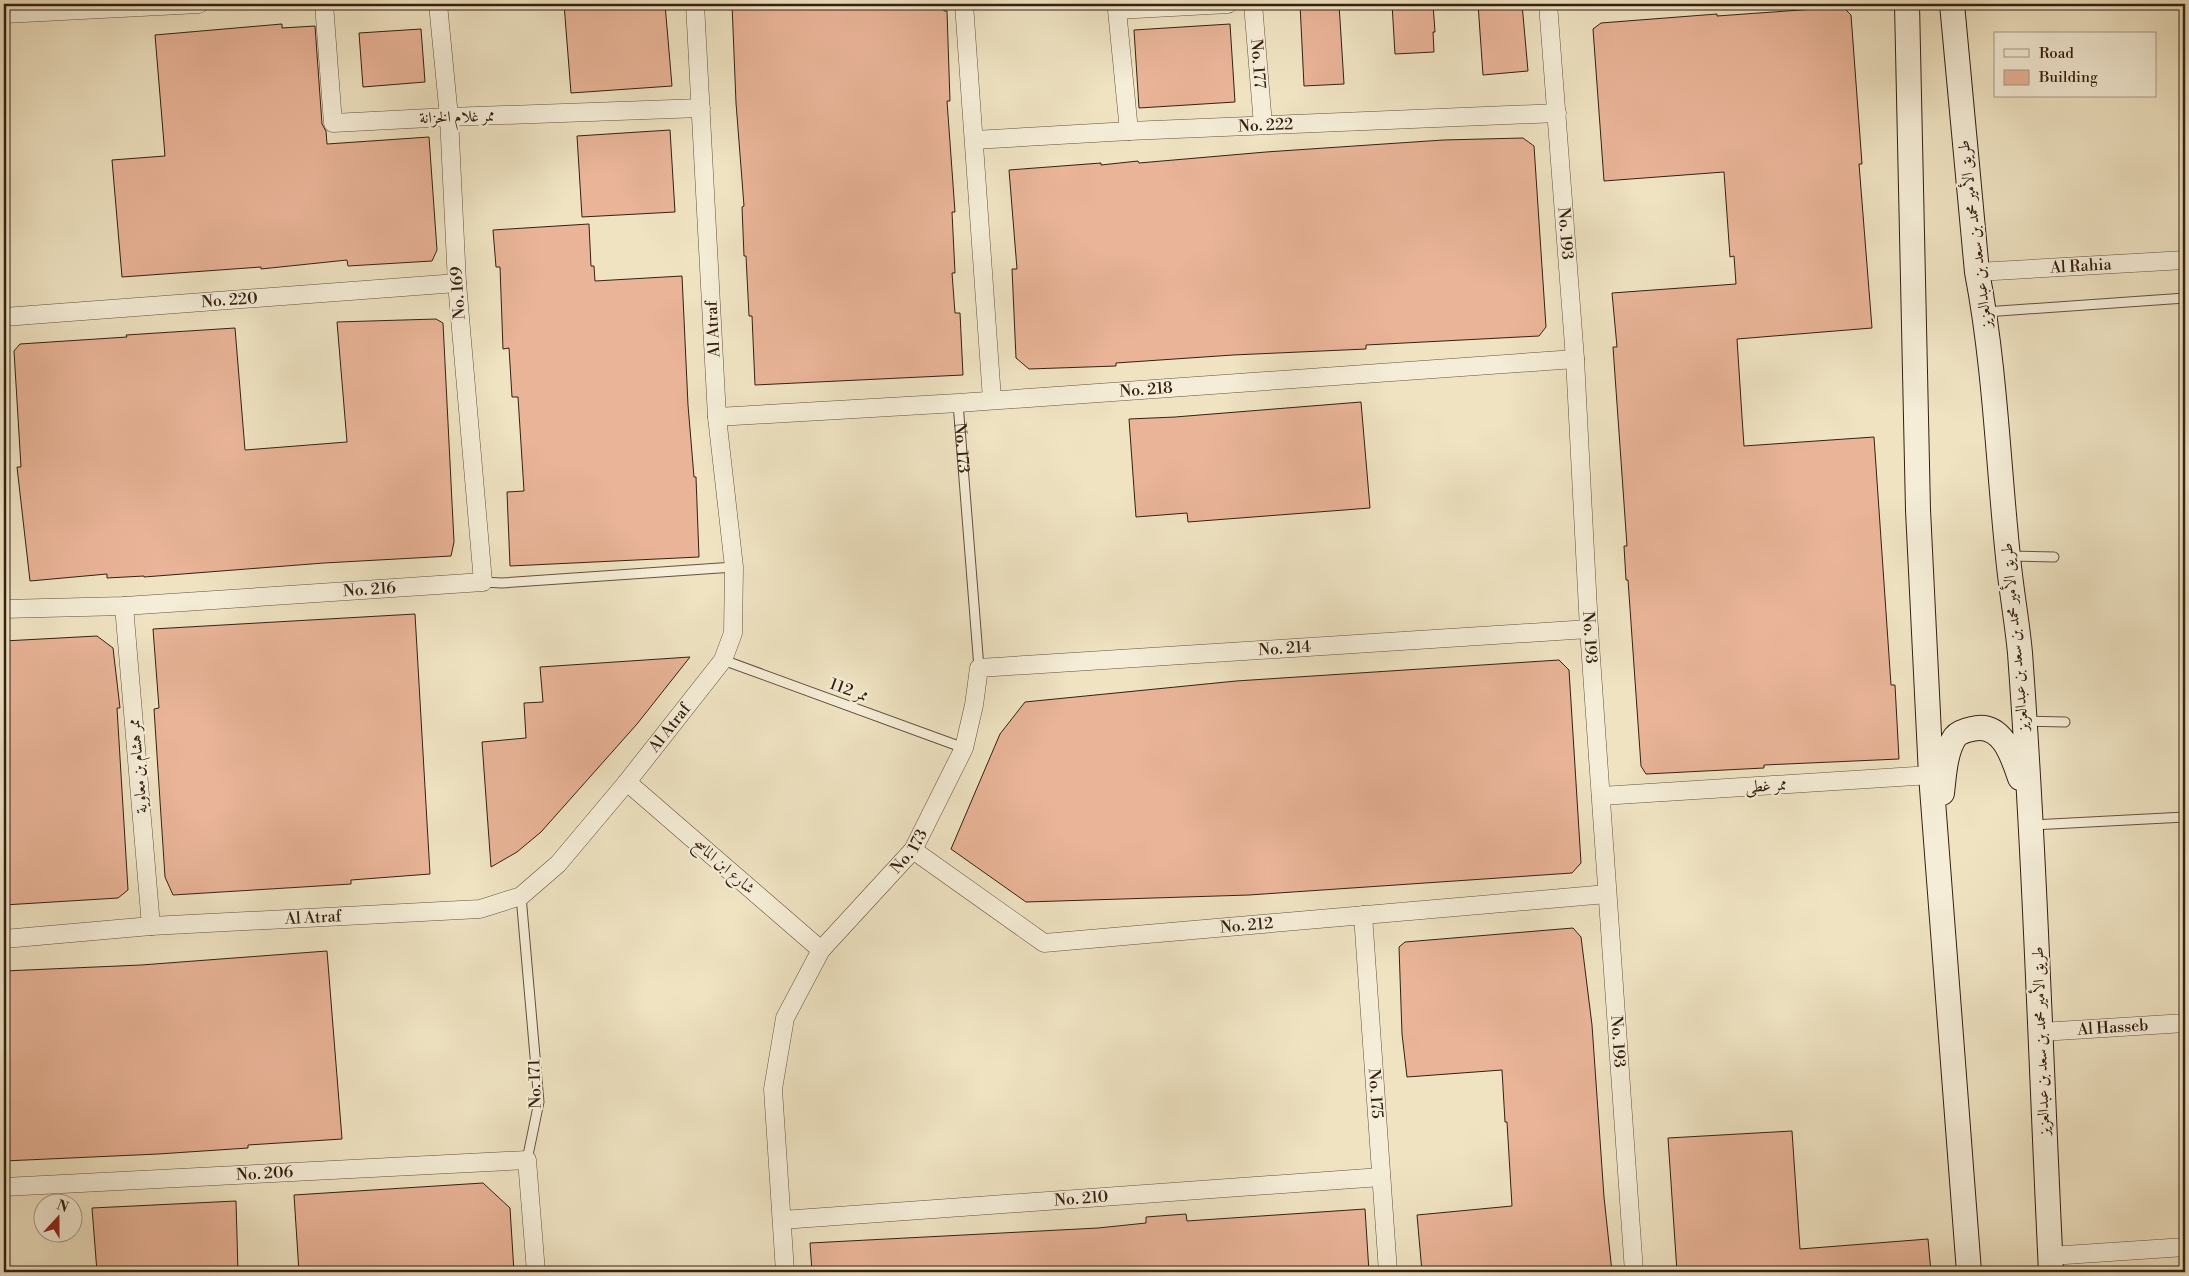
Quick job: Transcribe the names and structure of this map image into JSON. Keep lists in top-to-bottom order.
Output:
{
  "streets": {
    "main road": ["طريق الأمير محمد بن سعد بن عبدالعزيز"],
    "street": [
      "No. 177",
      "ممر غلام الخزانة",
      "No. 222",
      "No. 193",
      "Al Rahia",
      "No. 169",
      "No. 220",
      "Al Atraf",
      "No. 218",
      "No. 173",
      "No. 216",
      "No. 214",
      "ممر هشام بن معاوية",
      "ممر غطى",
      "شارع ابن الماسح",
      "No. 212",
      "Al Hasseb",
      "No. 171",
      "No. 175",
      "No. 206",
      "No. 210"
    ],
    "lane": ["ممر 112"]
  },
  "crossings": [
    ["No. 177", "No. 222"],
    ["ممر غلام الخزانة", "No. 169"],
    ["ممر غلام الخزانة", "Al Atraf"],
    ["No. 222", "No. 193"],
    ["No. 193", "No. 218"],
    ["No. 193", "No. 214"],
    ["No. 193", "ممر غطى"],
    ["No. 193", "No. 212"],
    ["طريق الأمير محمد بن سعد بن عبدالعزيز", "Al Rahia"],
    ["طريق الأمير محمد بن سعد بن عبدالعزيز", "Al Hasseb"],
    ["No. 169", "No. 220"],
    ["No. 169", "No. 216"],
    ["Al Atraf", "No. 218"],
    ["Al Atraf", "No. 216"],
    ["Al Atraf", "ممر 112"],
    ["Al Atraf", "ممر هشام بن معاوية"],
    ["Al Atraf", "شارع ابن الماسح"],
    ["Al Atraf", "No. 171"],
    ["No. 218", "No. 173"],
    ["No. 173", "No. 214"],
    ["No. 173", "ممر 112"],
    ["No. 173", "شارع ابن الماسح"],
    ["No. 173", "No. 212"],
    ["No. 173", "No. 210"],
    ["No. 216", "ممر هشام بن معاوية"],
    ["No. 212", "No. 175"],
    ["No. 171", "No. 206"],
    ["No. 175", "No. 210"]
  ],
  "legend": ["Road", "Building"],
  "north": "top"
}
